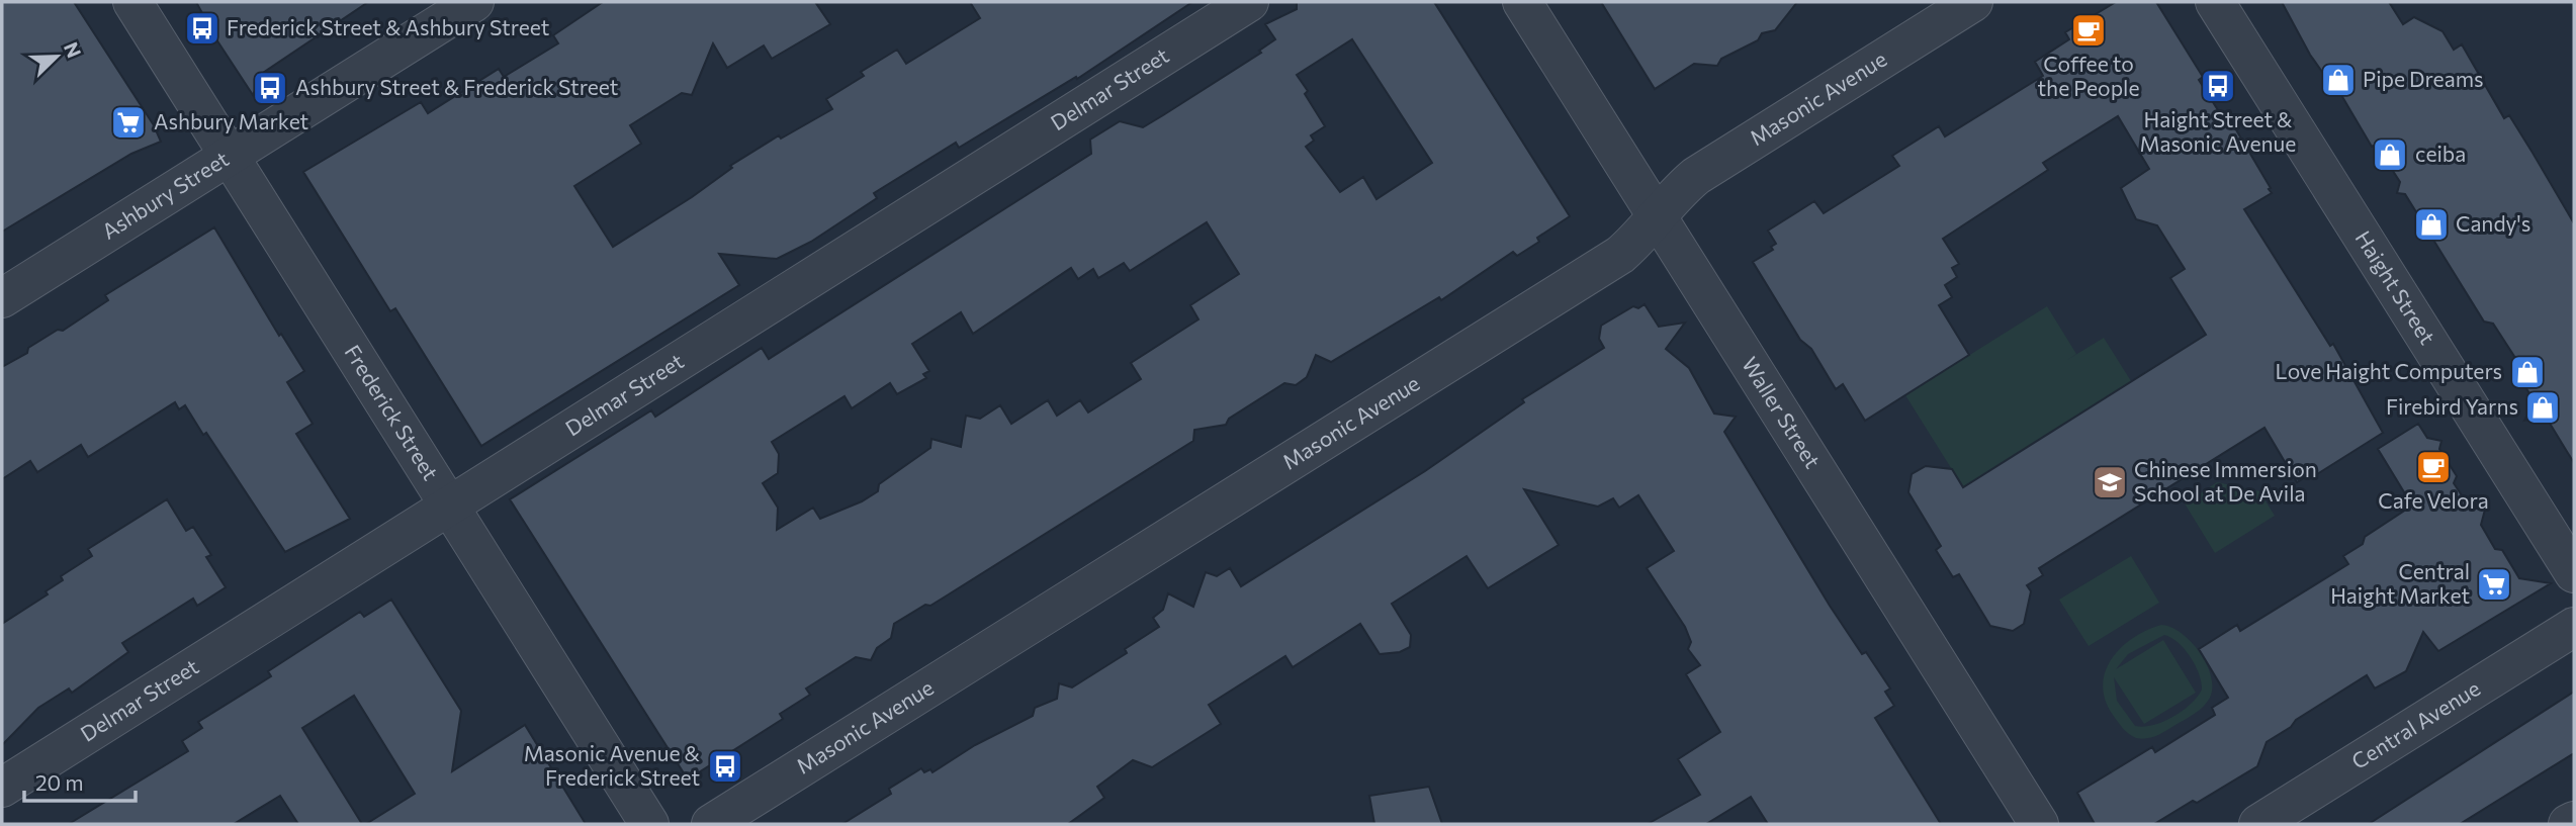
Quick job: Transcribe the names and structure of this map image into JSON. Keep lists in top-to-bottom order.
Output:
{
  "streets": {
    "street": [
      "Delmar Street",
      "Masonic Avenue",
      "Ashbury Street",
      "Haight Street",
      "Frederick Street",
      "Waller Street",
      "Central Avenue"
    ]
  },
  "crossings": [
    ["Delmar Street", "Frederick Street"],
    ["Masonic Avenue", "Waller Street"],
    ["Ashbury Street", "Frederick Street"]
  ],
  "places": {
    "bus stop": [
      "Frederick Street & Ashbury Street",
      "Haight Street & Masonic Avenue",
      "Ashbury Street & Frederick Street",
      "Masonic Avenue & Frederick Street"
    ],
    "cafe": ["Coffee to the People", "Cafe Velora"],
    "shop": [
      "Pipe Dreams",
      "ceiba",
      "Candy's",
      "Love Haight Computers",
      "Firebird Yarns"
    ],
    "supermarket": ["Ashbury Market", "Central Haight Market"],
    "school or university": ["Chinese Immersion School at De Avila"]
  },
  "scale_bar": "20 m",
  "north": "top right"
}
